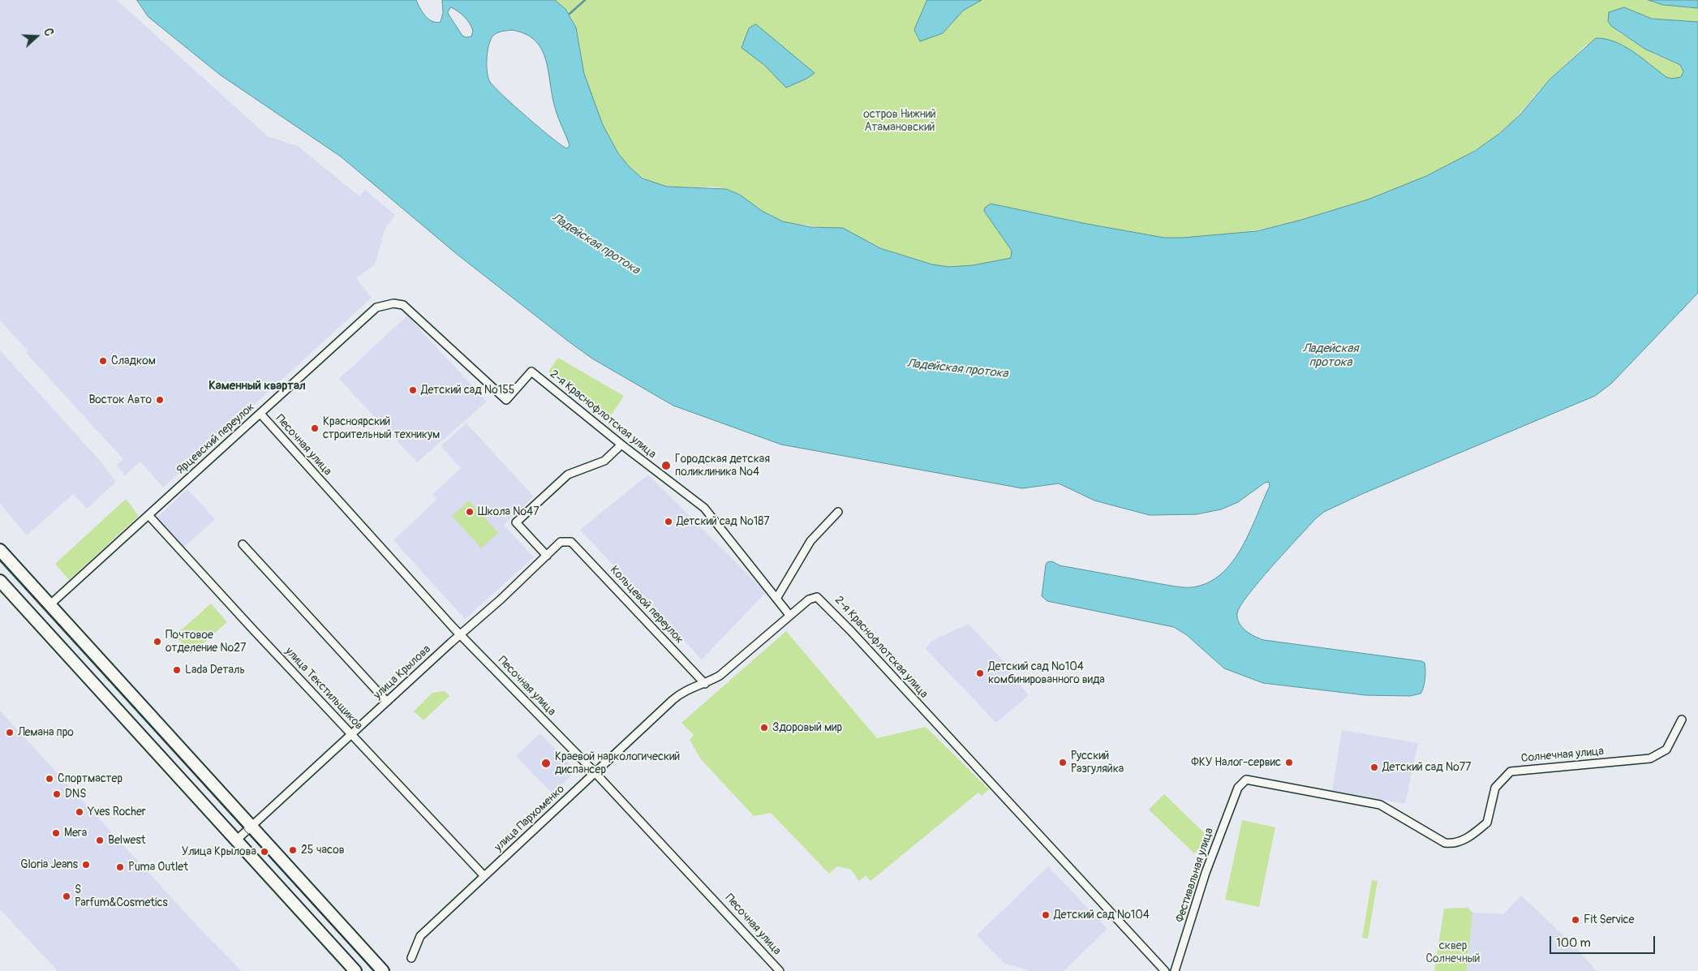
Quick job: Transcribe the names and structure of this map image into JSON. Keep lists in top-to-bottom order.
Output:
{
  "streets": {
    "street": [
      "2-я Краснофлотская улица",
      "Ярцевский переулок",
      "Песочная улица",
      "Кольцевой переулок",
      "улица Крылова",
      "улица Текстильщиков",
      "Солнечная улица",
      "улица Пархоменко",
      "Фестивальная улица"
    ]
  },
  "crossings": [
    ["2-я Краснофлотская улица", "Ярцевский переулок"],
    ["2-я Краснофлотская улица", "улица Пархоменко"],
    ["Ярцевский переулок", "Песочная улица"],
    ["Ярцевский переулок", "улица Текстильщиков"],
    ["Песочная улица", "улица Крылова"],
    ["Песочная улица", "улица Пархоменко"],
    ["Кольцевой переулок", "улица Крылова"],
    ["Кольцевой переулок", "улица Пархоменко"],
    ["улица Крылова", "улица Текстильщиков"],
    ["улица Текстильщиков", "улица Пархоменко"],
    ["Солнечная улица", "Фестивальная улица"]
  ],
  "districts": ["Каменный квартал"],
  "water": ["Ладейская протока"],
  "parks": ["остров Нижний Атамановский", "сквер Солнечный"],
  "places": [
    "Сладком",
    "Детский сад №155",
    "Восток Авто",
    "Красноярский строительный техникум",
    "Городская детская поликлиника №4",
    "Школа №47",
    "Детский сад №187",
    "Почтовое отделение №27",
    "Lada Dеталь",
    "Детский сад №104 комбинированного вида",
    "Здоровый мир",
    "Лемана про",
    "Русский Разгуляйка",
    "ФКУ Налог-сервис",
    "Краевой наркологический диспансер",
    "Детский сад №77",
    "Спортмастер",
    "DNS",
    "Yves Rocher",
    "Мега",
    "Belwest",
    "25 часов",
    "Улица Крылова",
    "Gloria Jeans",
    "Puma Outlet",
    "S Parfum&Cosmetics",
    "Детский сад №104",
    "Fit Service"
  ],
  "scale_bar": "100 m",
  "north": "right"
}
